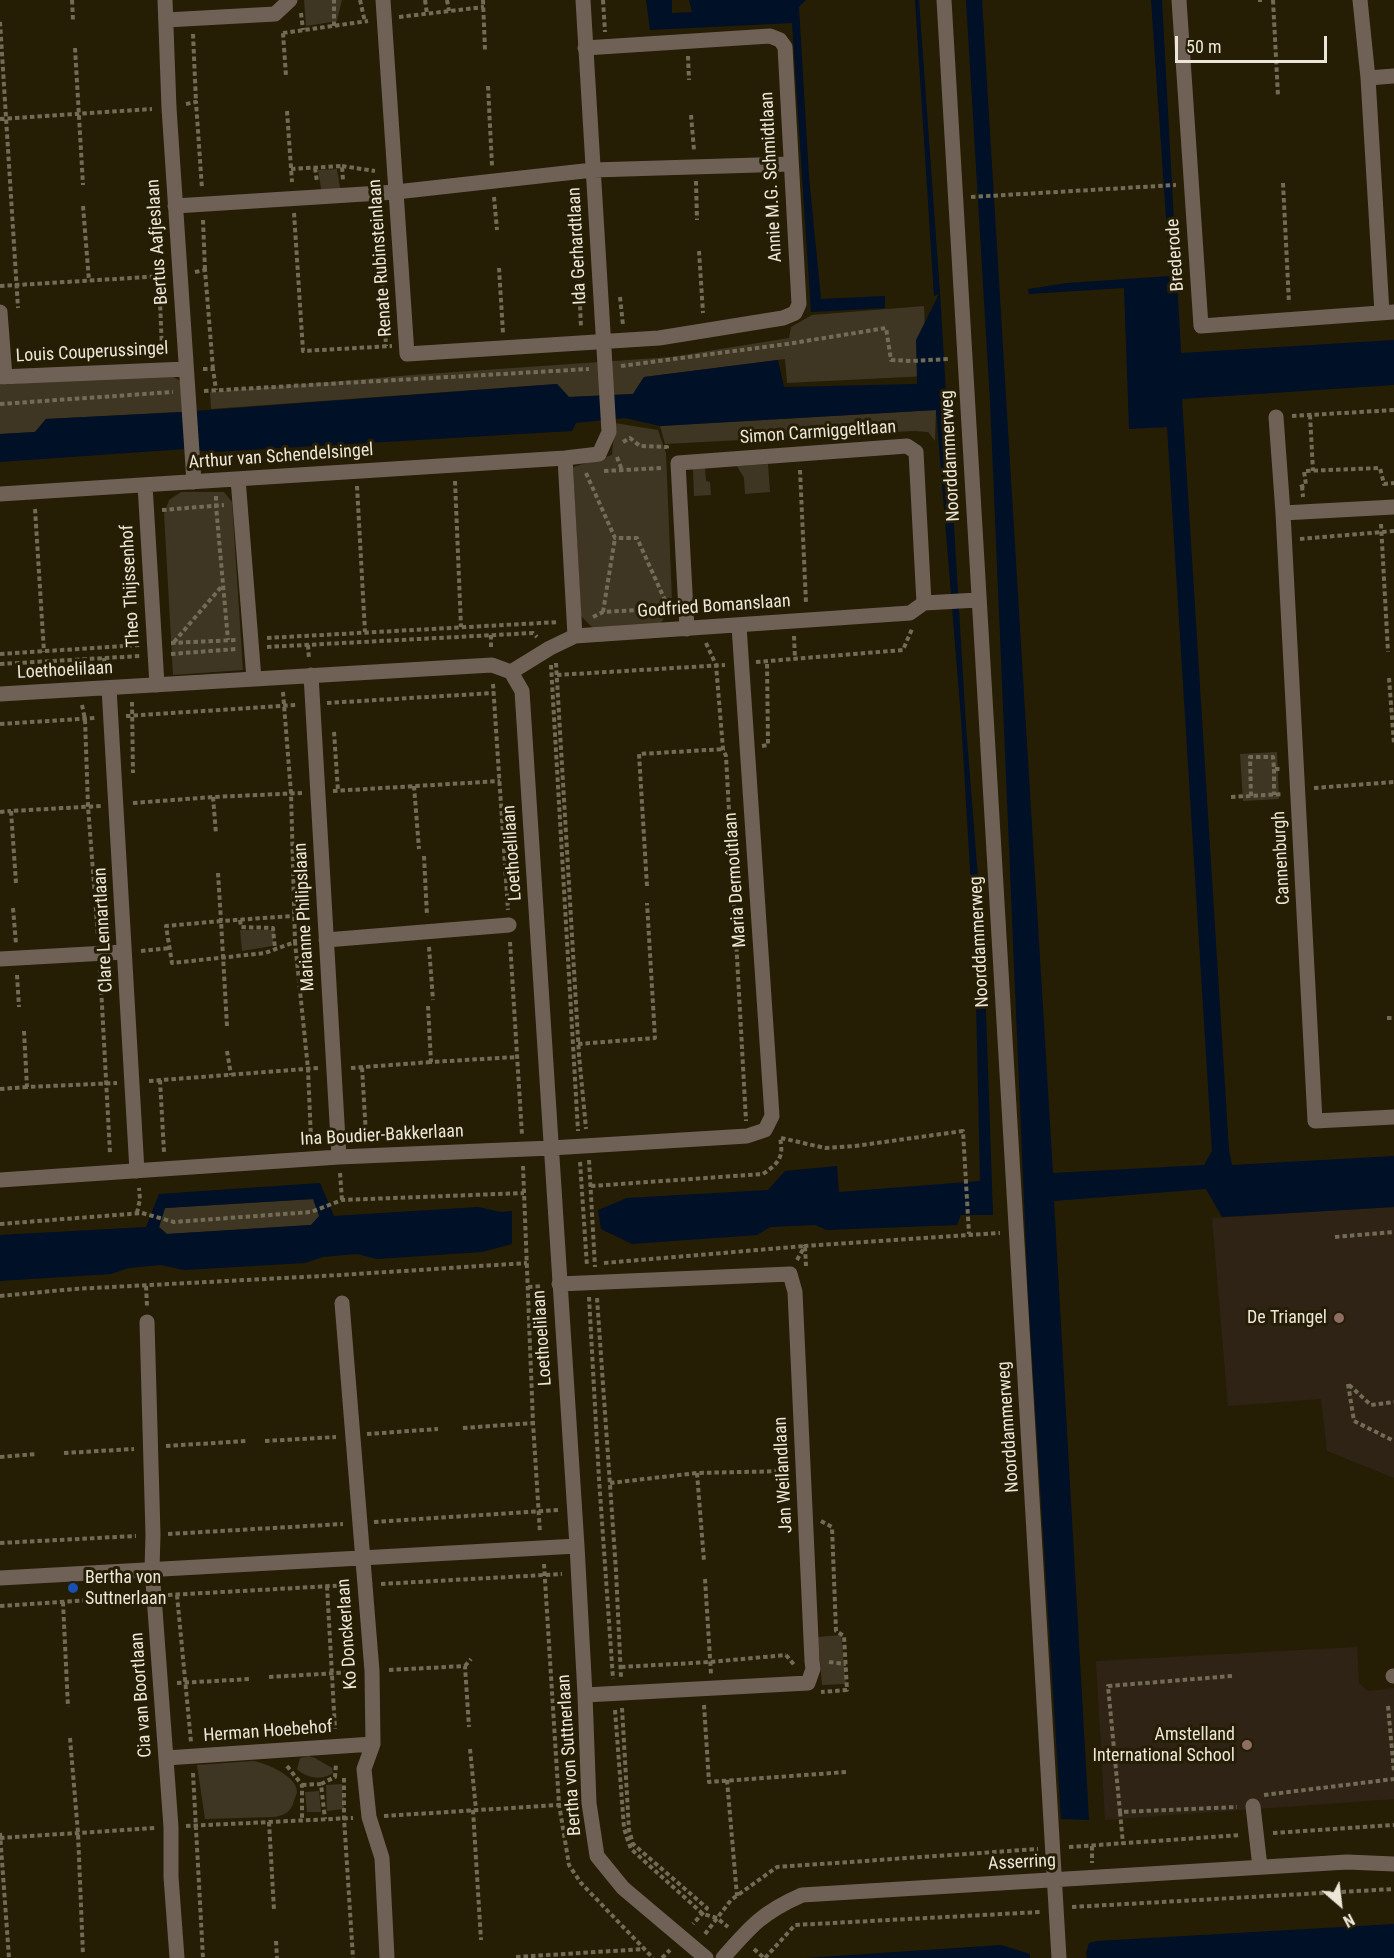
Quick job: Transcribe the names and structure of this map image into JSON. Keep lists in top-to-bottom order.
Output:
{
  "streets": {
    "street": [
      "Annie M.G. Schmidtlaan",
      "Bertus Aafjeslaan",
      "Ida Gerhardtlaan",
      "Brederode",
      "Renate Rubinsteinlaan",
      "Louis Couperussingel",
      "Simon Carmiggeltlaan",
      "Noorddammerweg",
      "Arthur van Schendelsingel",
      "Theo Thijssenhof",
      "Godfried Bomanslaan",
      "Loethoelilaan",
      "Cannenburgh",
      "Maria Dermoûtlaan",
      "Marianne Philipslaan",
      "Clare Lennartlaan",
      "Ina Boudier-Bakkerlaan",
      "Jan Weilandlaan",
      "Ko Donckerlaan",
      "Cia van Boortlaan",
      "Herman Hoebehof",
      "Bertha von Suttnerlaan",
      "Asserring"
    ]
  },
  "crossings": [
    ["Annie M.G. Schmidtlaan", "Ida Gerhardtlaan"],
    ["Annie M.G. Schmidtlaan", "Renate Rubinsteinlaan"],
    ["Bertus Aafjeslaan", "Louis Couperussingel"],
    ["Bertus Aafjeslaan", "Arthur van Schendelsingel"],
    ["Ida Gerhardtlaan", "Renate Rubinsteinlaan"],
    ["Ida Gerhardtlaan", "Arthur van Schendelsingel"],
    ["Simon Carmiggeltlaan", "Godfried Bomanslaan"],
    ["Noorddammerweg", "Godfried Bomanslaan"],
    ["Noorddammerweg", "Asserring"],
    ["Arthur van Schendelsingel", "Theo Thijssenhof"],
    ["Theo Thijssenhof", "Loethoelilaan"],
    ["Godfried Bomanslaan", "Loethoelilaan"],
    ["Godfried Bomanslaan", "Maria Dermoûtlaan"],
    ["Loethoelilaan", "Marianne Philipslaan"],
    ["Loethoelilaan", "Clare Lennartlaan"],
    ["Loethoelilaan", "Ina Boudier-Bakkerlaan"],
    ["Loethoelilaan", "Bertha von Suttnerlaan"],
    ["Maria Dermoûtlaan", "Ina Boudier-Bakkerlaan"],
    ["Marianne Philipslaan", "Ina Boudier-Bakkerlaan"],
    ["Clare Lennartlaan", "Ina Boudier-Bakkerlaan"],
    ["Ko Donckerlaan", "Herman Hoebehof"],
    ["Cia van Boortlaan", "Herman Hoebehof"]
  ],
  "places": ["De Triangel", "Bertha von Suttnerlaan", "Amstelland International School"],
  "scale_bar": "50 m",
  "north": "bottom right"
}
